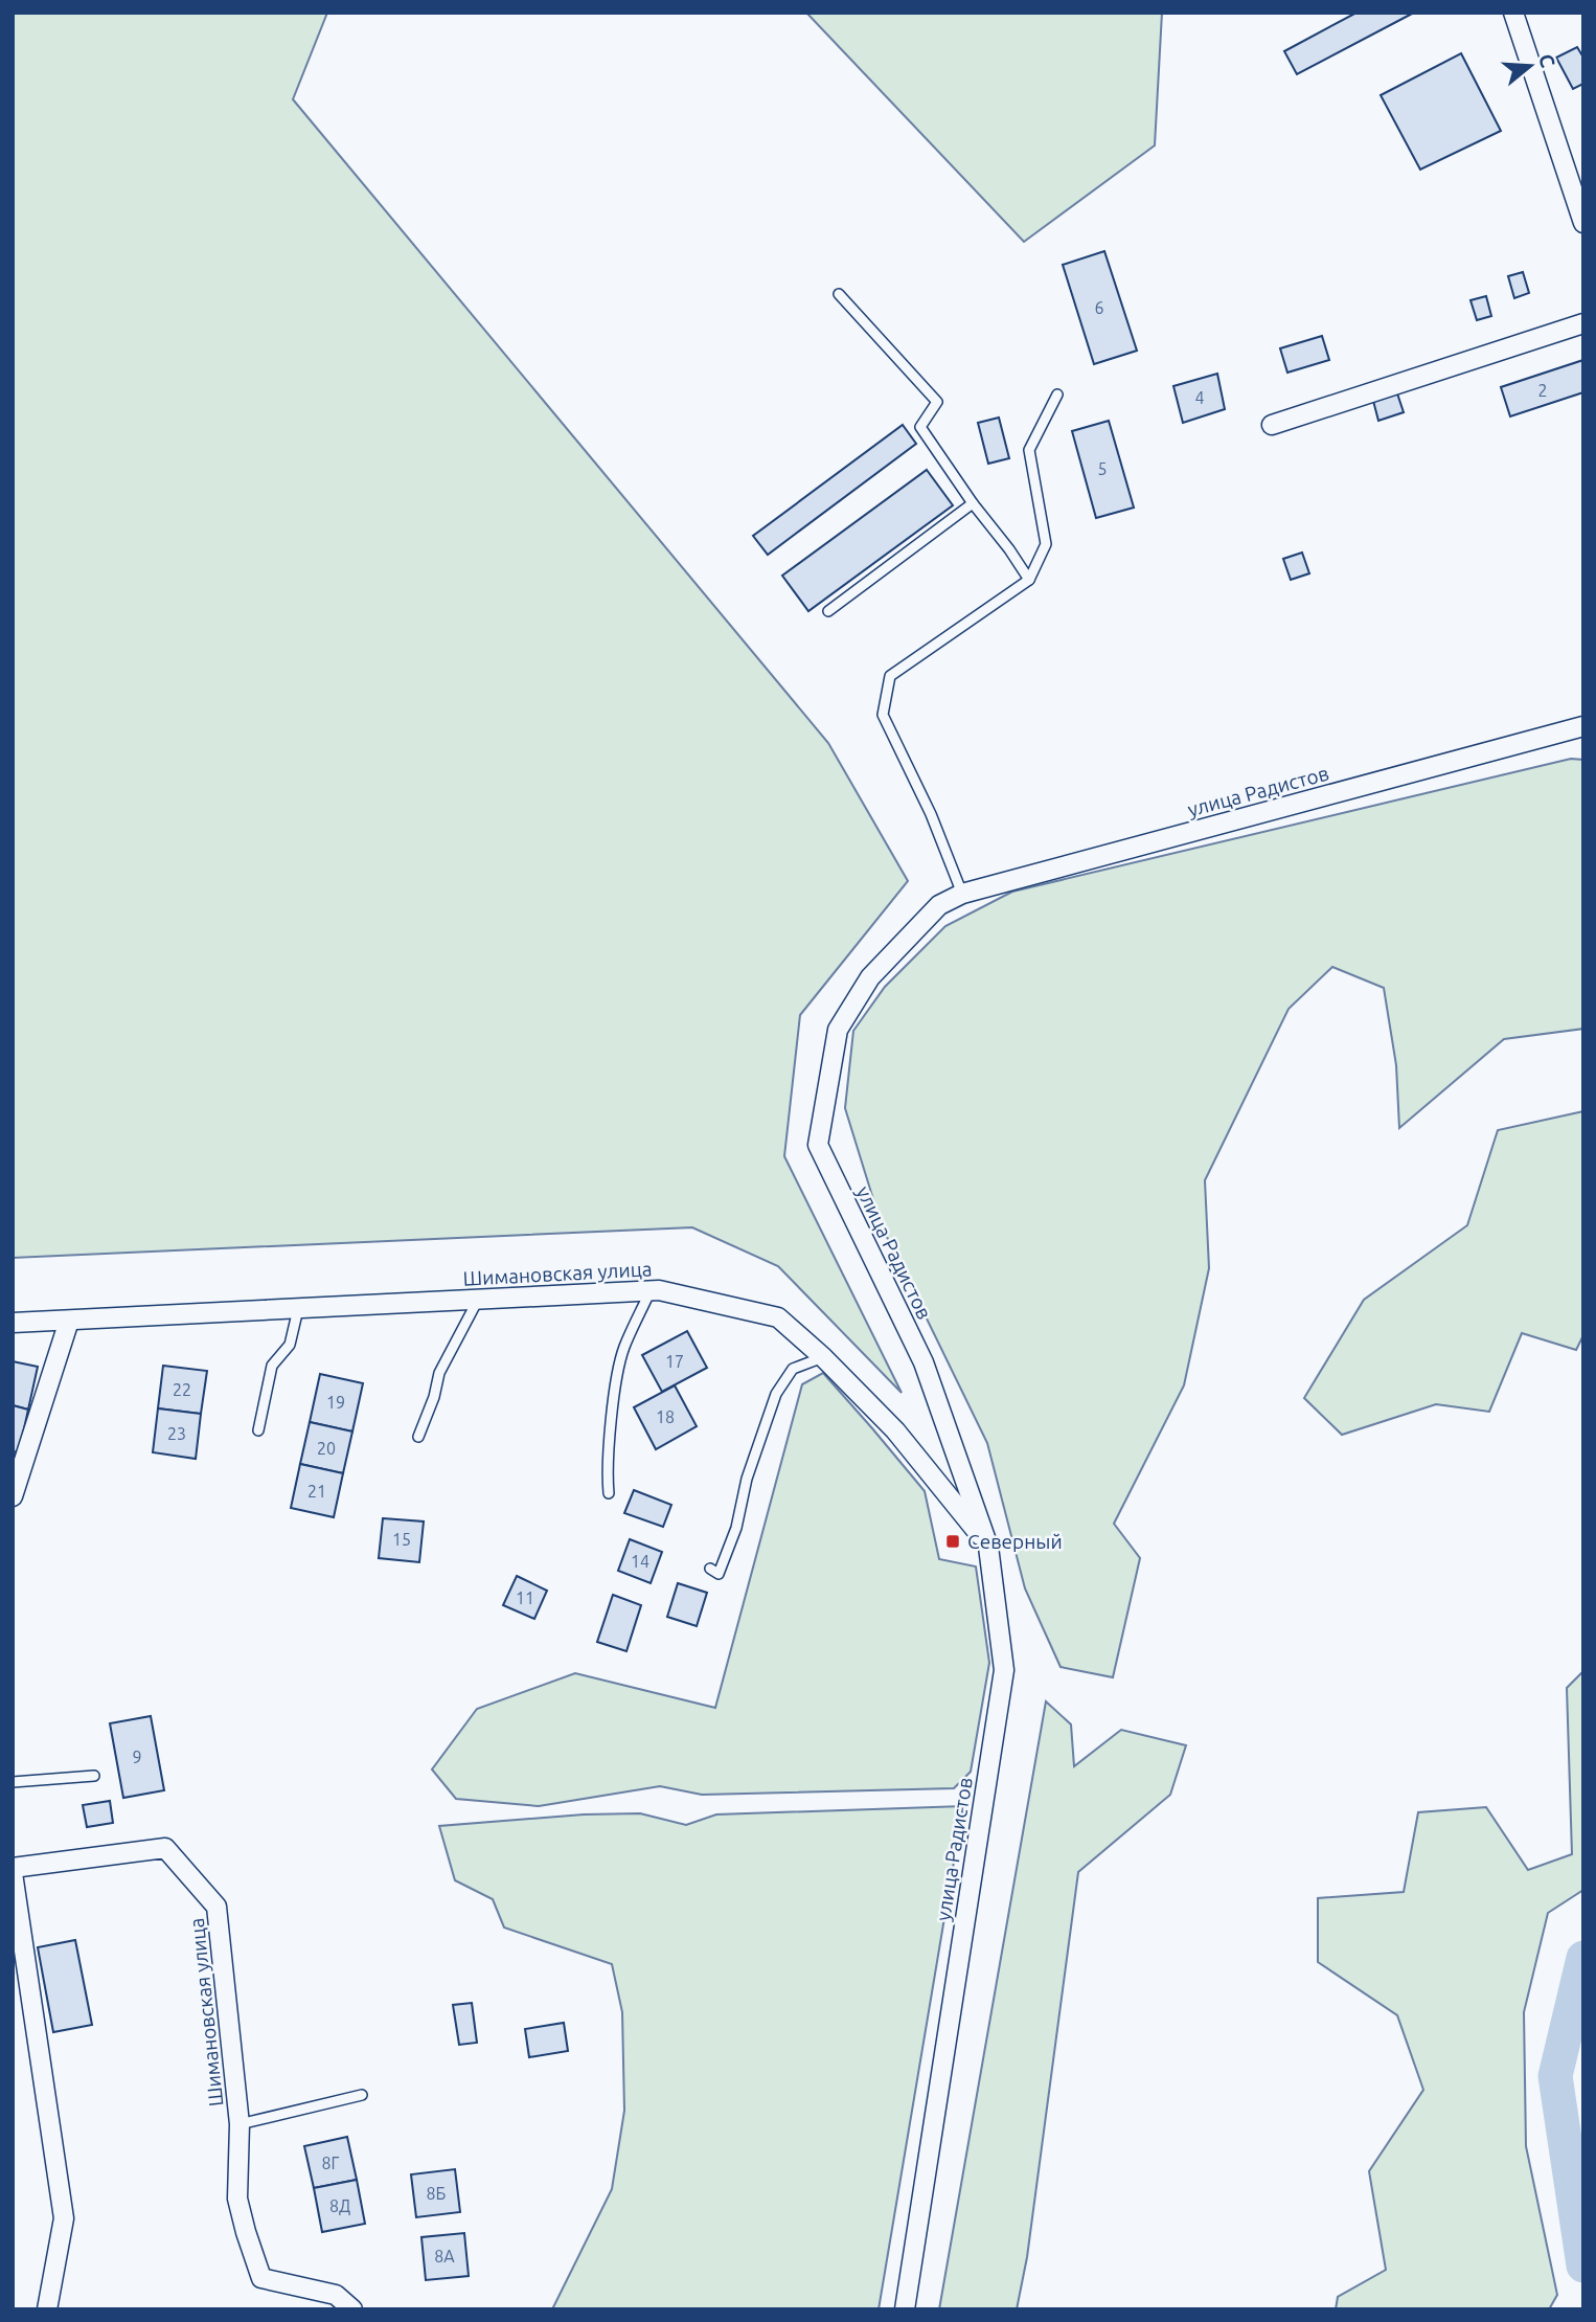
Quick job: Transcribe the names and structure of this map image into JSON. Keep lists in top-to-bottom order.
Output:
{
  "streets": {
    "street": ["улица Радистов", "Шимановская улица"]
  },
  "crossings": [
    ["улица Радистов", "Шимановская улица"]
  ],
  "places": {
    "transit": ["Северный"]
  },
  "house_numbers": [
    "6",
    "2",
    "4",
    "5",
    "17",
    "22",
    "19",
    "18",
    "23",
    "20",
    "21",
    "15",
    "14",
    "11",
    "9",
    "8Г",
    "8Б",
    "8Д",
    "8А"
  ],
  "north": "right"
}
